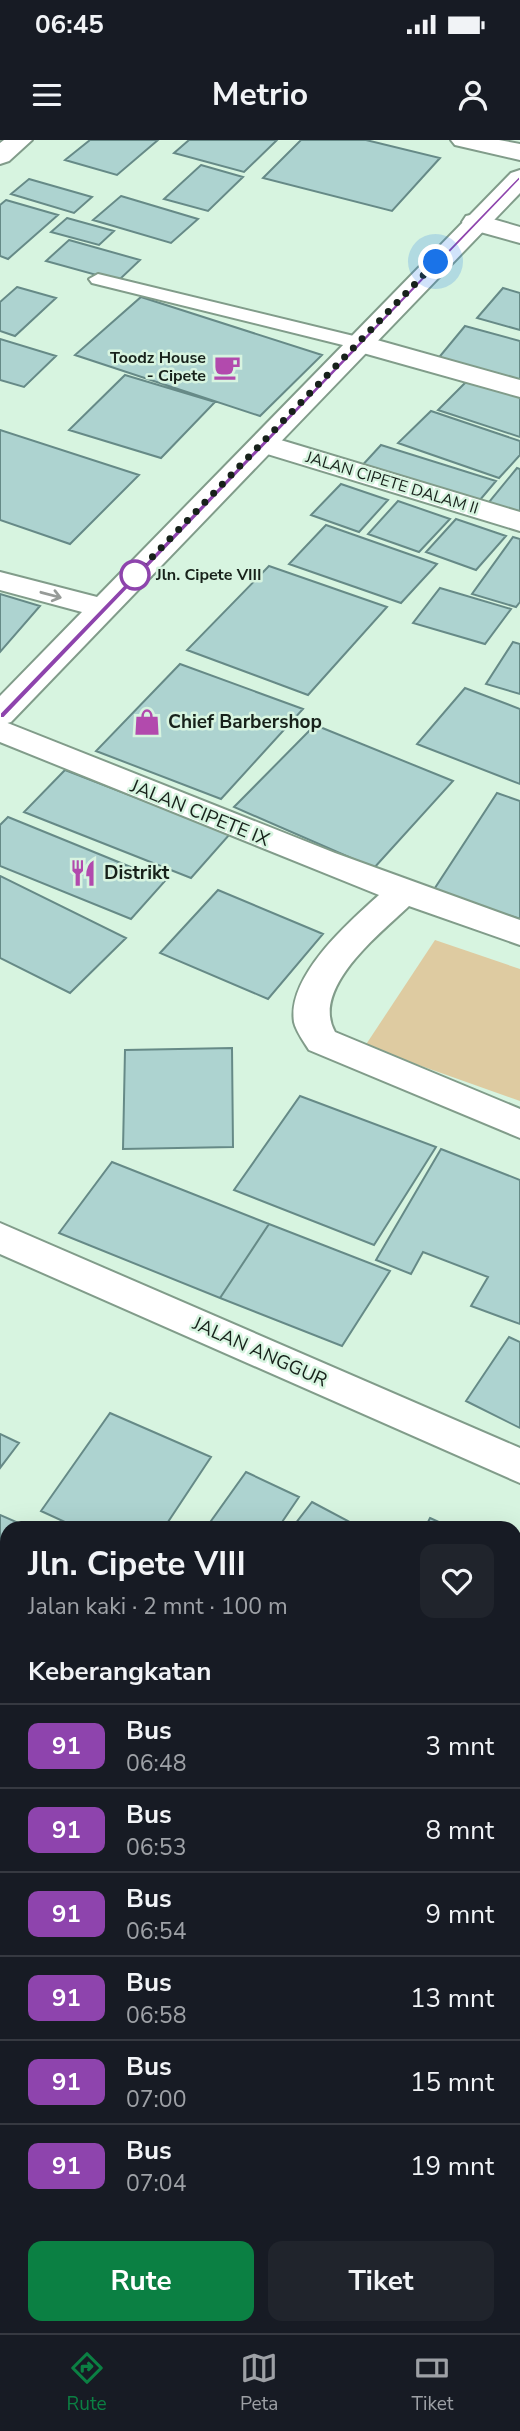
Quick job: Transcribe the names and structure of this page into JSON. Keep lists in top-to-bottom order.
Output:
{
  "streets": {
    "street": ["JALAN CIPETE DALAM II", "JALAN CIPETE IX", "JALAN ANGGUR"]
  },
  "places": {
    "cafe": ["Toodz House - Cipete"],
    "other": ["Jln. Cipete VIII"],
    "shop": ["Chief Barbershop"],
    "restaurant": ["Distrikt"]
  },
  "lines": ["bus line 91"],
  "page": {
    "status": "06:45",
    "header": "Metrio",
    "heading": [
      ["Jln. Cipete VIII", "Jalan kaki · 2 mnt · 100 m"],
      "Keberangkatan"
    ],
    "list": [
      {
        "mark": "91",
        "name": "Bus",
        "note": "06:48",
        "value": "3 mnt"
      },
      {
        "mark": "91",
        "name": "Bus",
        "note": "06:53",
        "value": "8 mnt"
      },
      {
        "mark": "91",
        "name": "Bus",
        "note": "06:54",
        "value": "9 mnt"
      },
      {
        "mark": "91",
        "name": "Bus",
        "note": "06:58",
        "value": "13 mnt"
      },
      {
        "mark": "91",
        "name": "Bus",
        "note": "07:00",
        "value": "15 mnt"
      },
      {
        "mark": "91",
        "name": "Bus",
        "note": "07:04",
        "value": "19 mnt"
      }
    ],
    "buttons": ["Rute", "Tiket"],
    "tabs": ["Rute", "Peta", "Tiket"]
  }
}
